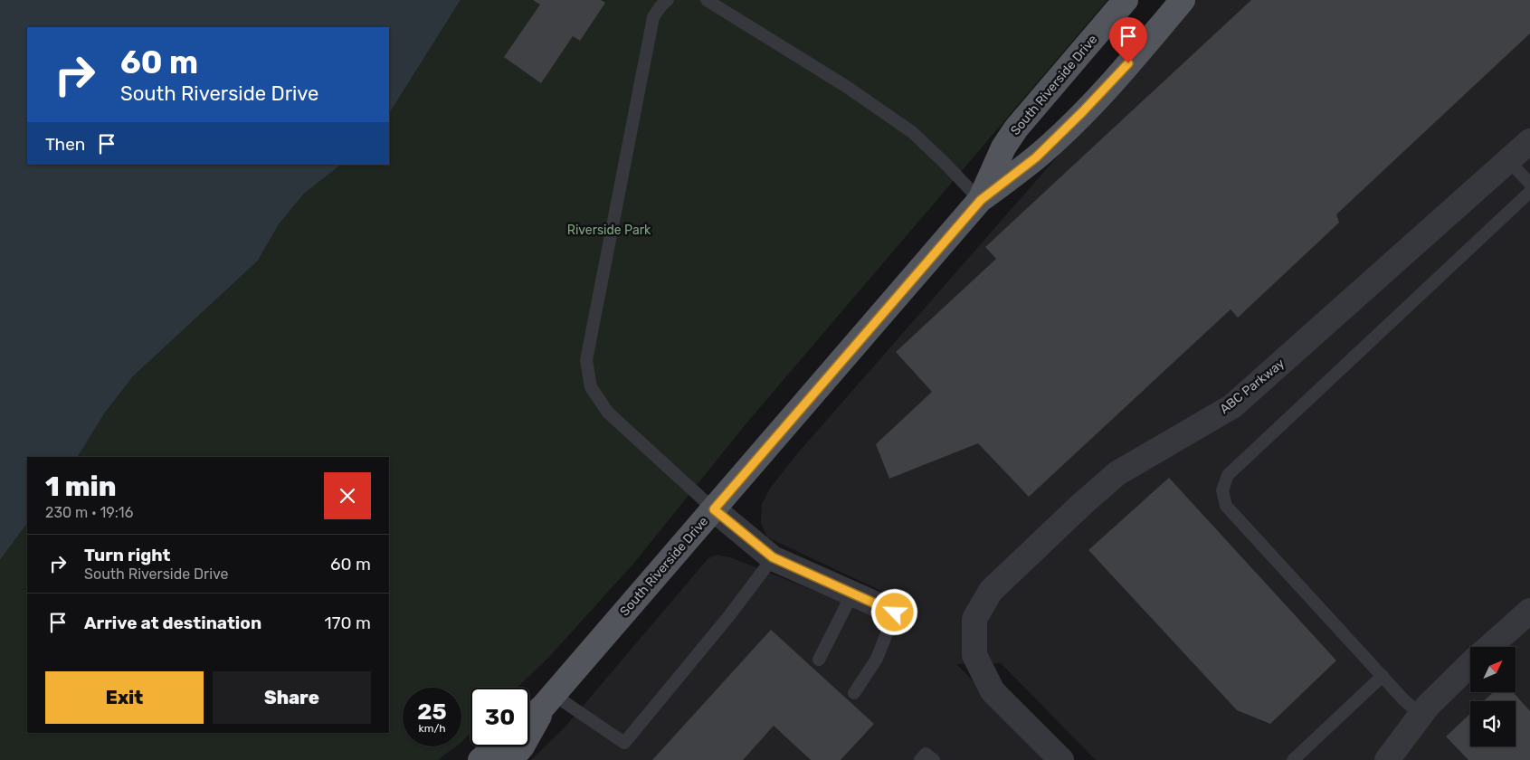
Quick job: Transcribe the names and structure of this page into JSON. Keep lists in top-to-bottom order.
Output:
{
  "streets": {
    "main road": ["South Riverside Drive"],
    "street": ["ABC Parkway"]
  },
  "parks": ["Riverside Park"],
  "north": "top right",
  "page": {
    "turn": ["60 m", "South Riverside Drive"],
    "then": "Then",
    "heading": ["1 min", "230 m · 19:16"],
    "list": [
      {
        "name": "Turn right",
        "note": "South Riverside Drive",
        "value": "60 m"
      },
      {
        "name": "Arrive at destination",
        "value": "170 m"
      }
    ],
    "buttons": ["Exit", "Share"],
    "speed": "25 km/h",
    "limit": "30"
  }
}
